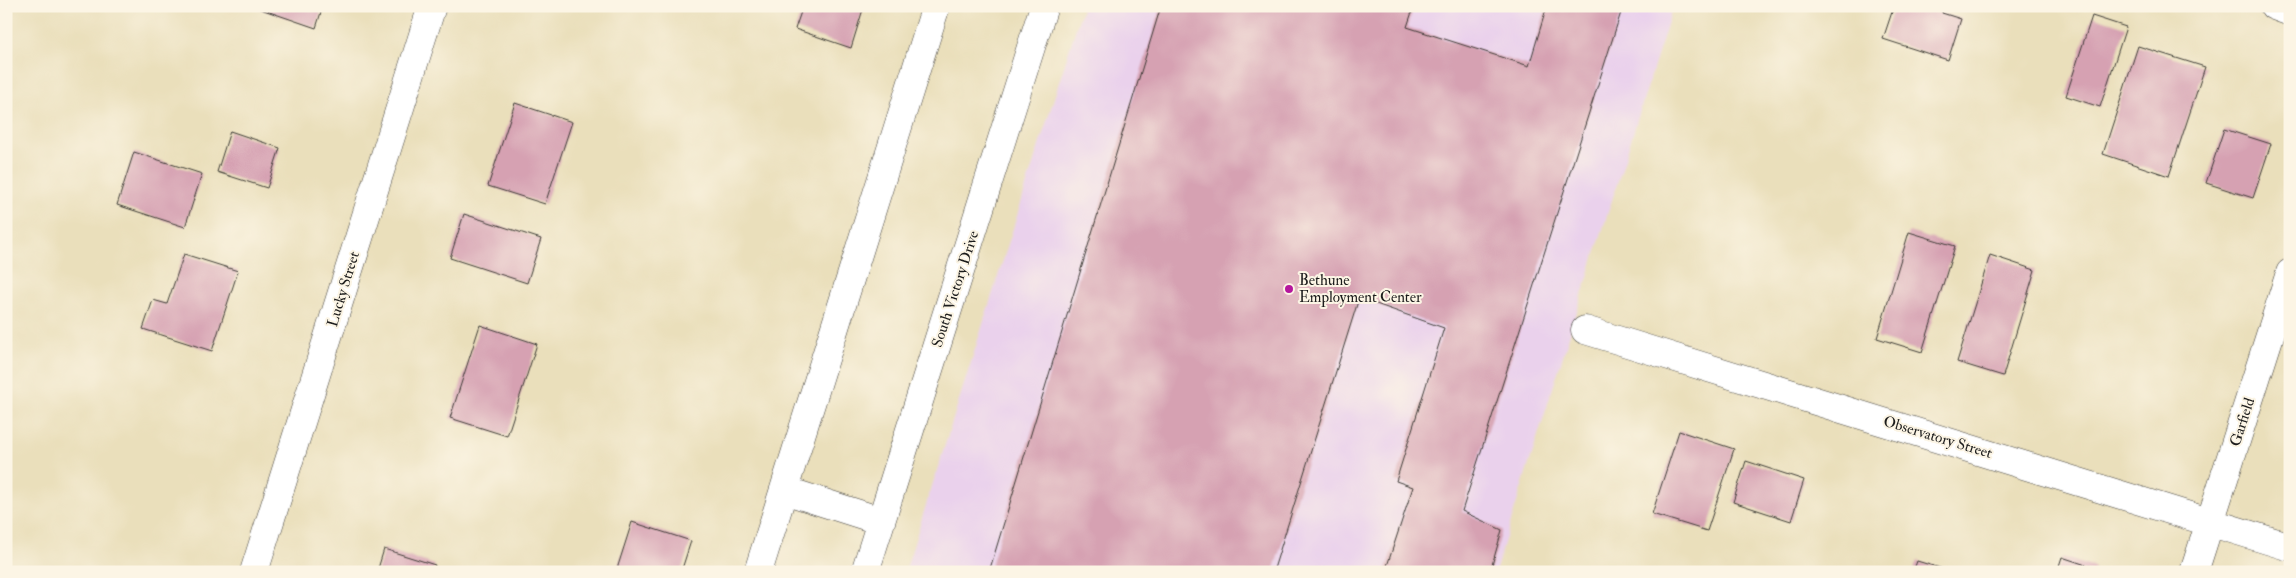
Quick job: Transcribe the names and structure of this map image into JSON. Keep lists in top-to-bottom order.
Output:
{
  "streets": {
    "street": [
      "Lucky Street",
      "South Victory Drive",
      "Garfield",
      "Observatory Street"
    ]
  },
  "crossings": [
    ["Garfield", "Observatory Street"]
  ],
  "places": ["Bethune Employment Center"]
}
